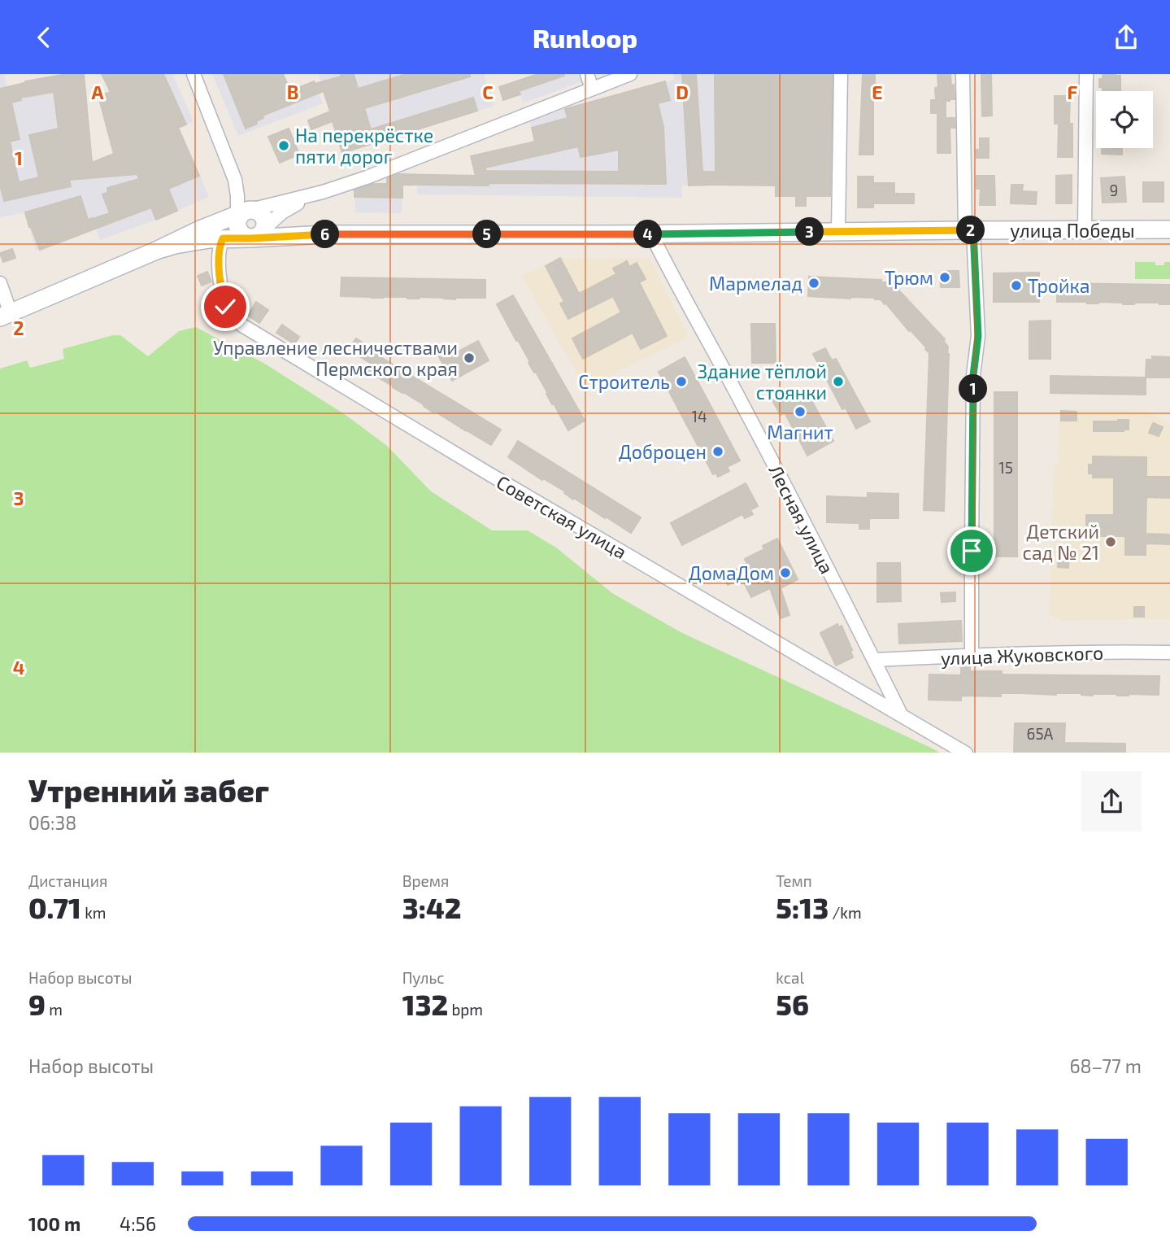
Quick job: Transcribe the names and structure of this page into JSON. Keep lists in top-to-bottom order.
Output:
{
  "streets": {
    "street": [
      "улица Победы",
      "Советская улица",
      "Лесная улица",
      "улица Жуковского"
    ]
  },
  "crossings": [
    ["улица Победы", "Лесная улица"],
    ["Советская улица", "Лесная улица"],
    ["Лесная улица", "улица Жуковского"]
  ],
  "places": [
    "На перекрёстке пяти дорог",
    "Трюм",
    "Мармелад",
    "Тройка",
    "Управление лесничествами Пермского края",
    "Строитель",
    "Здание тёплой стоянки",
    "Магнит",
    "Доброцен",
    "Детский сад № 21",
    "ДомаДом"
  ],
  "house_numbers": [
    "9",
    "14",
    "15",
    "65А"
  ],
  "page": {
    "header": "Runloop",
    "pins": [
      "2",
      "3",
      "4",
      "5",
      "6",
      "1"
    ],
    "heading": ["Утренний забег", "06:38"],
    "stats": [
      ["Дистанция", "0.71 km"],
      ["Время", "3:42"],
      ["Темп", "5:13 /km"],
      ["Набор высоты", "9 m"],
      ["Пульс", "132 bpm"],
      ["kcal", "56"]
    ],
    "chart": ["Набор высоты", "68–77 m"],
    "list": [
      {
        "name": "100 m",
        "note": "4:56"
      }
    ]
  },
  "grid": {
    "columns": [
      "A",
      "B",
      "C",
      "D",
      "E",
      "F"
    ],
    "rows": [
      "1",
      "2",
      "3",
      "4"
    ]
  }
}
